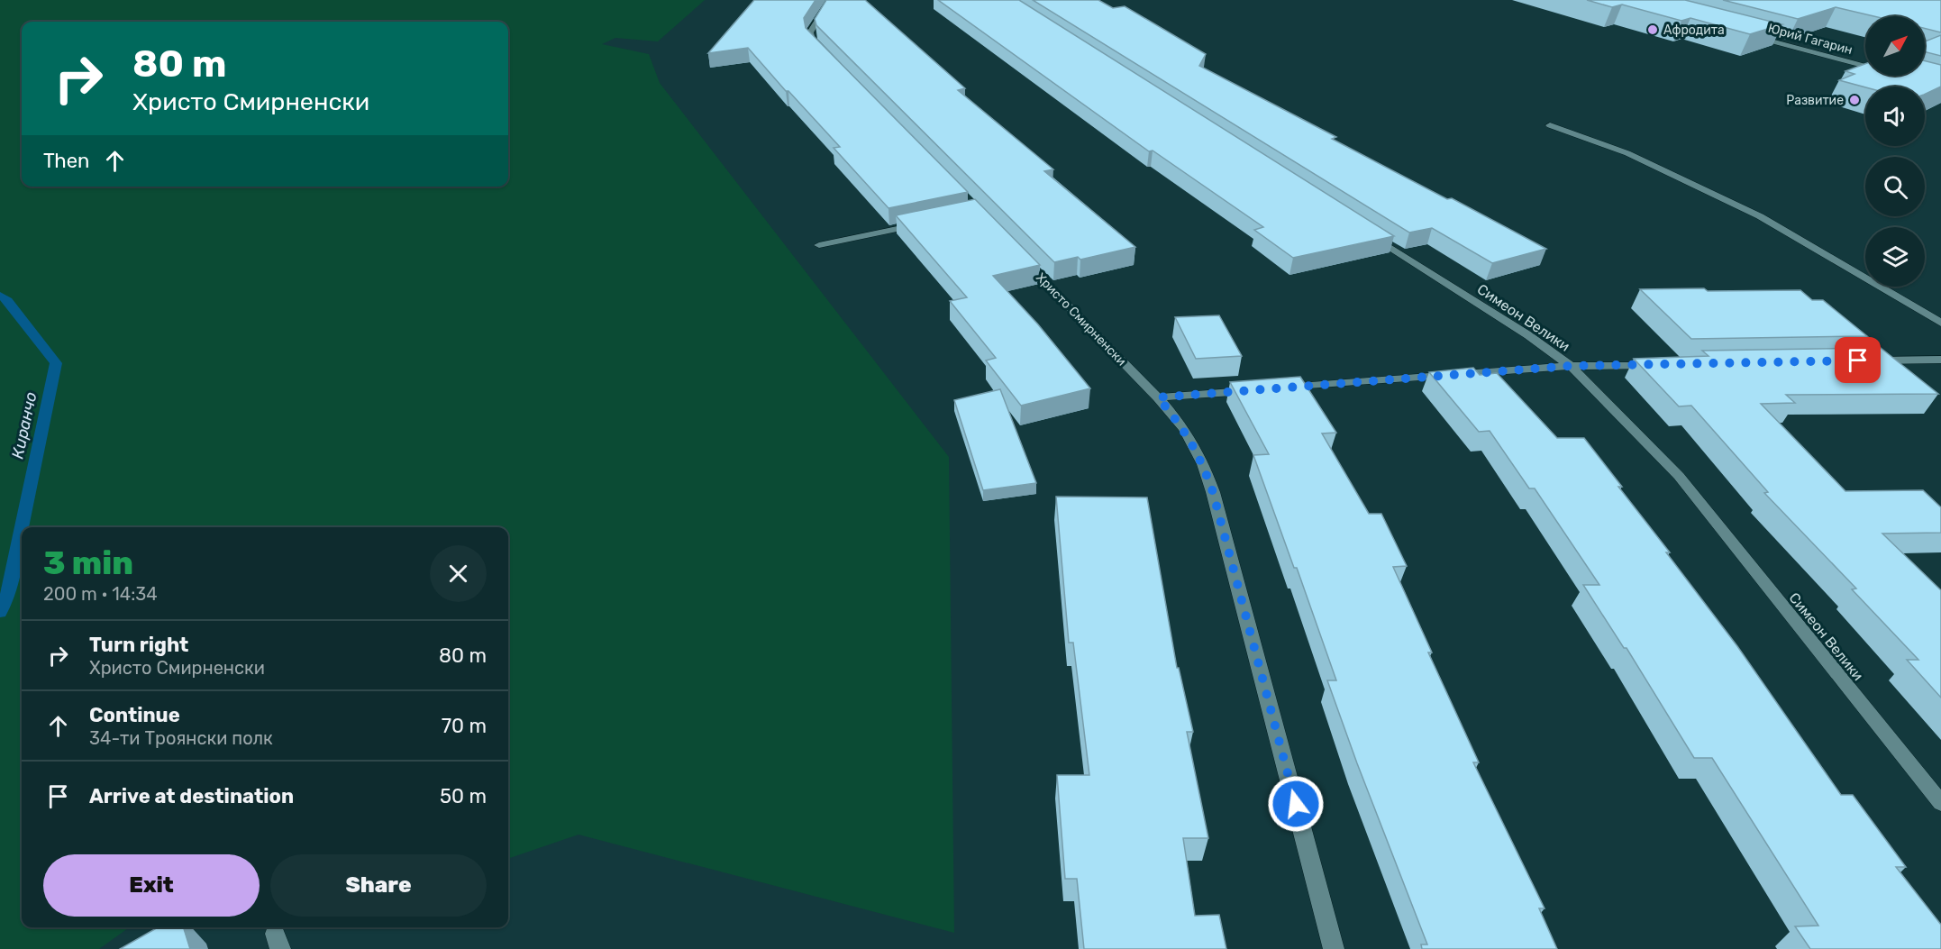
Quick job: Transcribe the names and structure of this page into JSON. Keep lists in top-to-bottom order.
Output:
{
  "streets": {
    "street": ["Юрий Гагарин", "Симеон Велики", "Христо Смирненски"]
  },
  "water": ["Киранчо"],
  "places": ["Афродита", "Развитие"],
  "north": "top right",
  "page": {
    "turn": ["80 m", "Христо Смирненски"],
    "then": "Then",
    "heading": ["3 min", "200 m · 14:34"],
    "list": [
      {
        "name": "Turn right",
        "note": "Христо Смирненски",
        "value": "80 m"
      },
      {
        "name": "Continue",
        "note": "34-ти Троянски полк",
        "value": "70 m"
      },
      {
        "name": "Arrive at destination",
        "value": "50 m"
      }
    ],
    "buttons": ["Exit", "Share"]
  }
}
